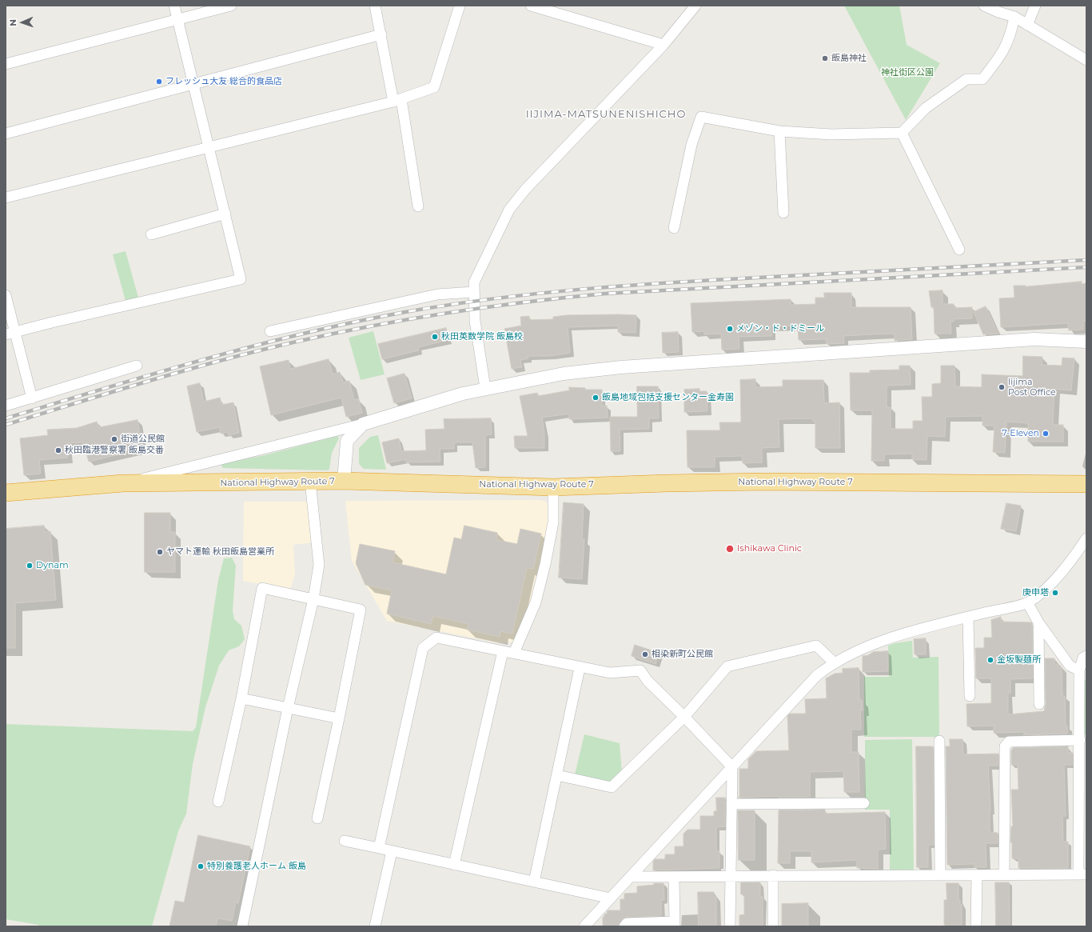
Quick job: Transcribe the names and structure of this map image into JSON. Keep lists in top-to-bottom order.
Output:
{
  "streets": {
    "highway": ["National Highway Route 7"]
  },
  "districts": ["IIJIMA-MATSUNENISHICHO"],
  "parks": ["神社街区公園"],
  "places": [
    "飯島神社",
    "フレッシュ大友 総合的食品店",
    "メゾン・ド・ドミール",
    "秋田英数学院 飯島校",
    "Iijima Post Office",
    "飯島地域包括支援センター金寿園",
    "7-Eleven",
    "街道公民館",
    "秋田臨港警察署 飯島交番",
    "Ishikawa Clinic",
    "ヤマト運輸 秋田飯島営業所",
    "Dynam",
    "庚申塔",
    "相染新町公民館",
    "金坂製麺所",
    "特別養護老人ホーム 飯島"
  ],
  "north": "left"
}
